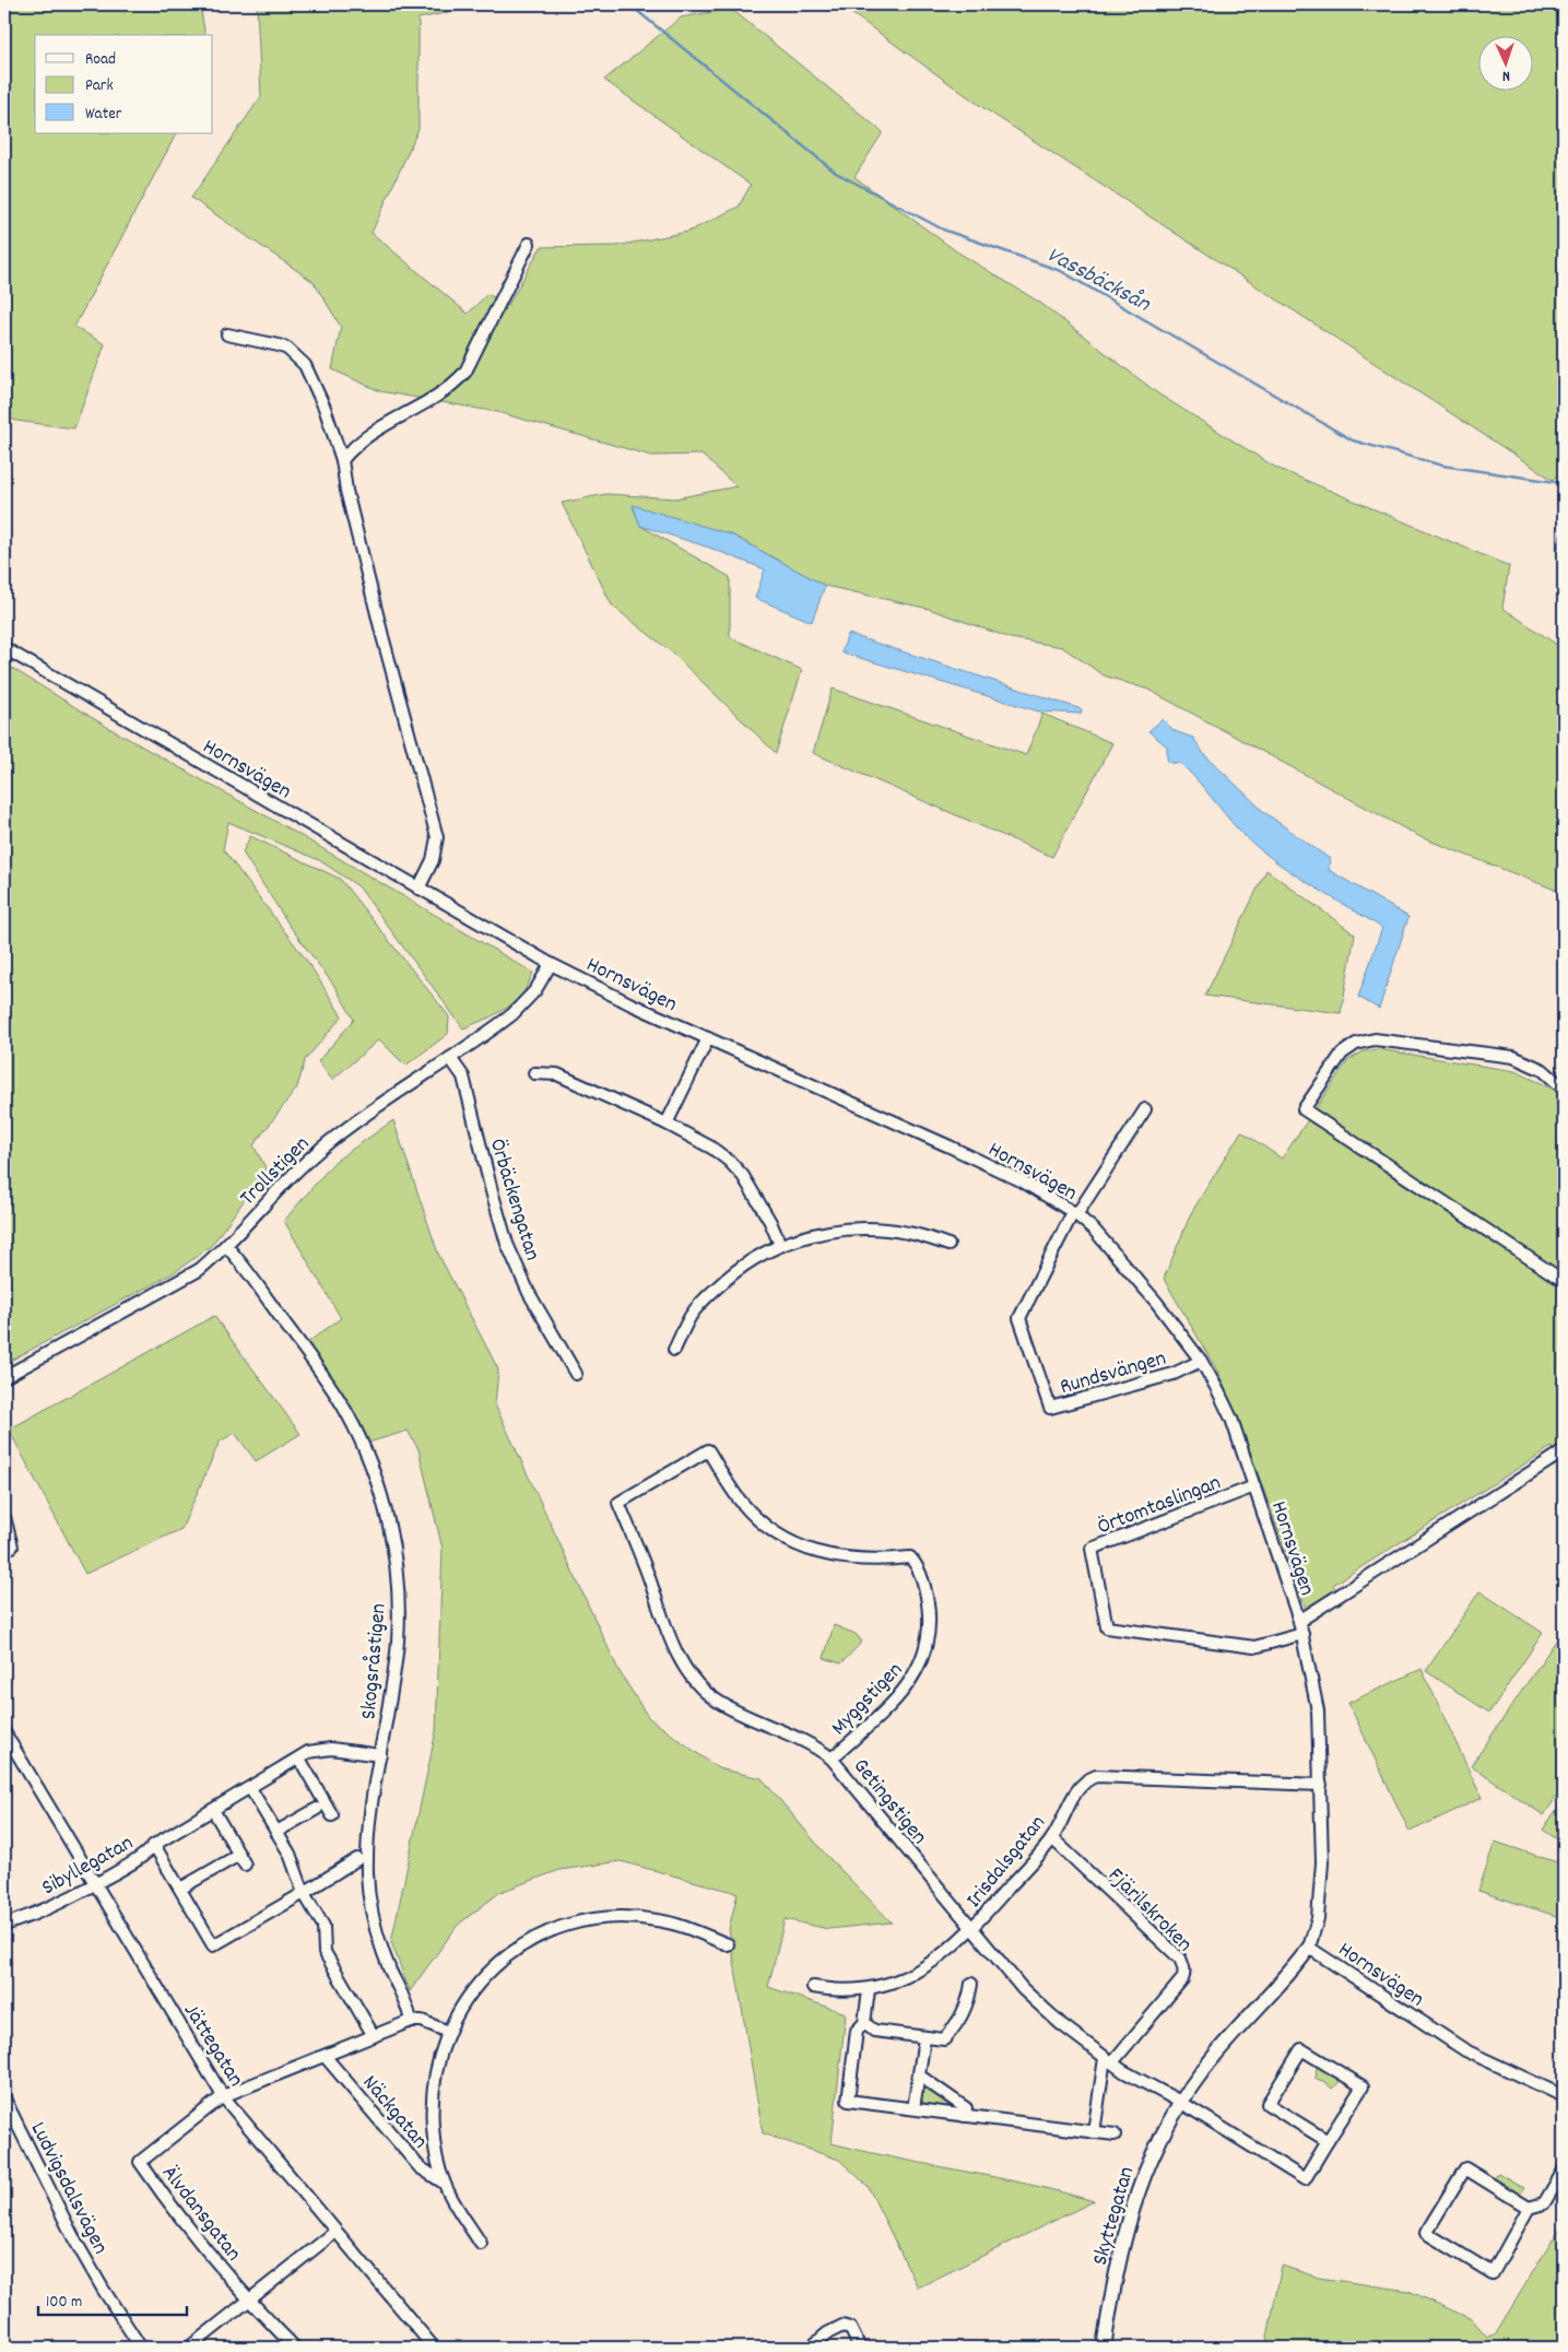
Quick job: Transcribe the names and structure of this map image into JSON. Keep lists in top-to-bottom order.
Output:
{
  "streets": {
    "street": [
      "Hornsvägen",
      "Trollstigen",
      "Örbäckengatan",
      "Rundsvängen",
      "Örtomtaslingan",
      "Skogsråstigen",
      "Myggstigen",
      "Getingstigen",
      "Irisdalsgatan",
      "Sibyllegatan",
      "Fjärilskroken",
      "Jättegatan",
      "Näckgatan",
      "Ludvigsdalsvägen",
      "Älvdansgatan",
      "Skyttegatan"
    ]
  },
  "crossings": [
    ["Hornsvägen", "Trollstigen"],
    ["Hornsvägen", "Rundsvängen"],
    ["Hornsvägen", "Örtomtaslingan"],
    ["Hornsvägen", "Irisdalsgatan"],
    ["Hornsvägen", "Skyttegatan"],
    ["Trollstigen", "Örbäckengatan"],
    ["Trollstigen", "Skogsråstigen"],
    ["Skogsråstigen", "Sibyllegatan"],
    ["Skogsråstigen", "Älvdansgatan"],
    ["Myggstigen", "Getingstigen"],
    ["Getingstigen", "Irisdalsgatan"],
    ["Getingstigen", "Fjärilskroken"],
    ["Getingstigen", "Skyttegatan"],
    ["Irisdalsgatan", "Fjärilskroken"],
    ["Sibyllegatan", "Jättegatan"],
    ["Jättegatan", "Älvdansgatan"],
    ["Näckgatan", "Älvdansgatan"]
  ],
  "water": ["Vassbäcksån"],
  "legend": ["Road", "Park", "Water"],
  "scale_bar": "100 m",
  "north": "bottom"
}
